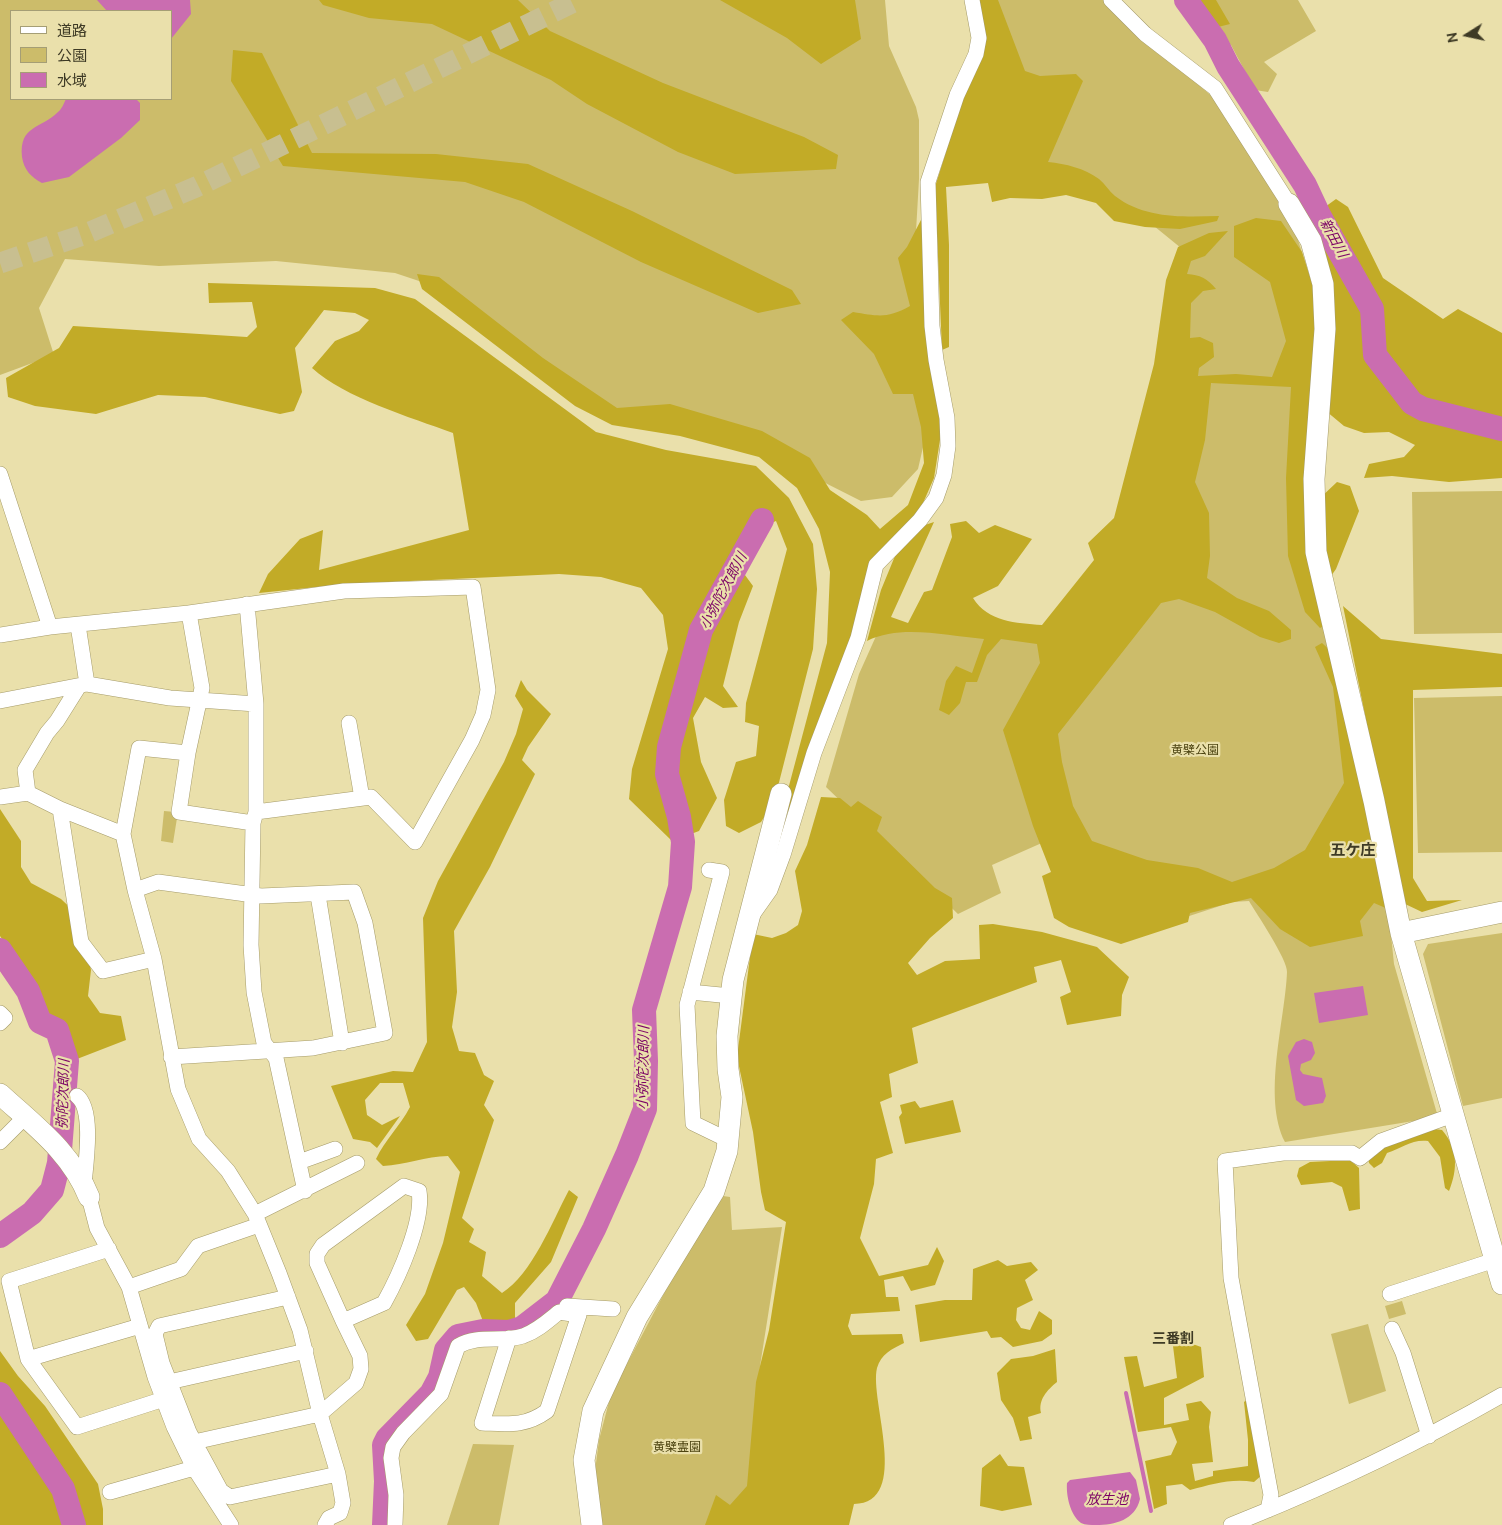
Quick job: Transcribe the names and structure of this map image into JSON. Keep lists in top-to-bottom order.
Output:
{
  "districts": ["五ケ庄", "三番割"],
  "water": [
    "新田川",
    "小弥陀次郎川",
    "弥陀次郎川",
    "放生池"
  ],
  "parks": ["黄檗公園", "黄檗霊園"],
  "legend": ["道路", "公園", "水域"],
  "north": "left"
}
